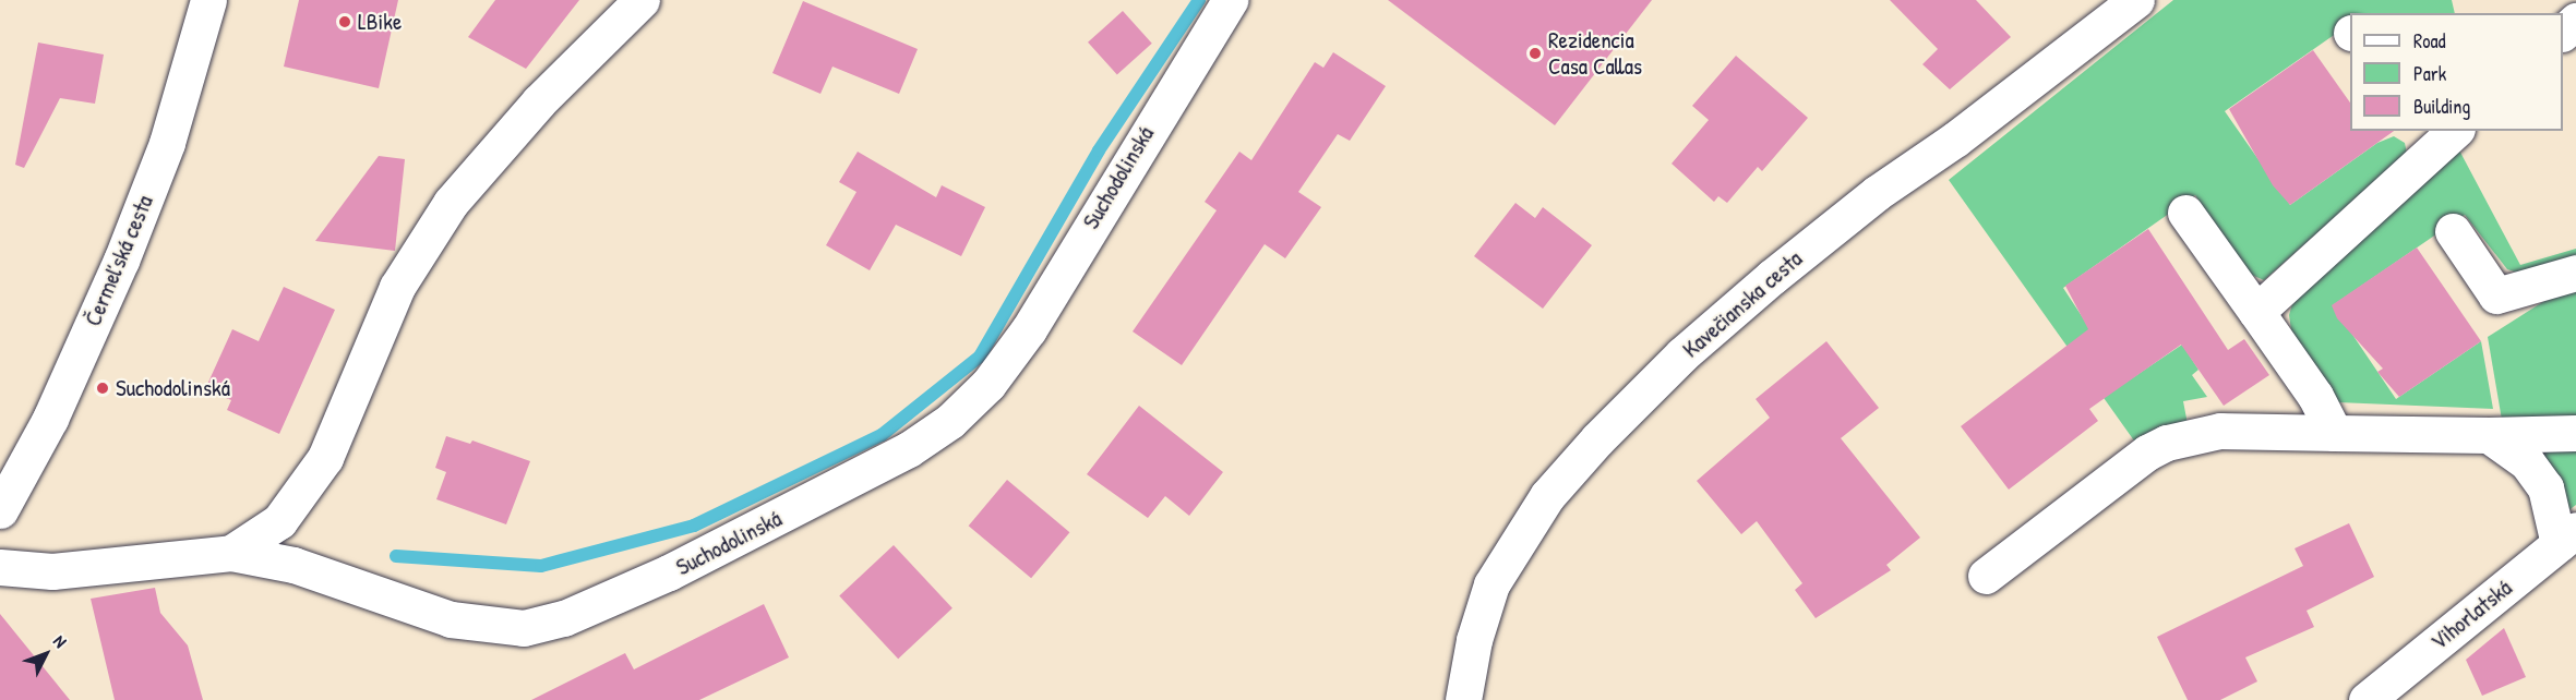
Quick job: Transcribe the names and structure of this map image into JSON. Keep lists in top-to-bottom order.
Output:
{
  "streets": {
    "street": [
      "Suchodolinská",
      "Čermeľská cesta",
      "Kavečianska cesta",
      "Vihorlatská"
    ]
  },
  "places": ["LBike", "Rezidencia Casa Callas", "Suchodolinská"],
  "legend": ["Road", "Park", "Building"],
  "north": "top right"
}
